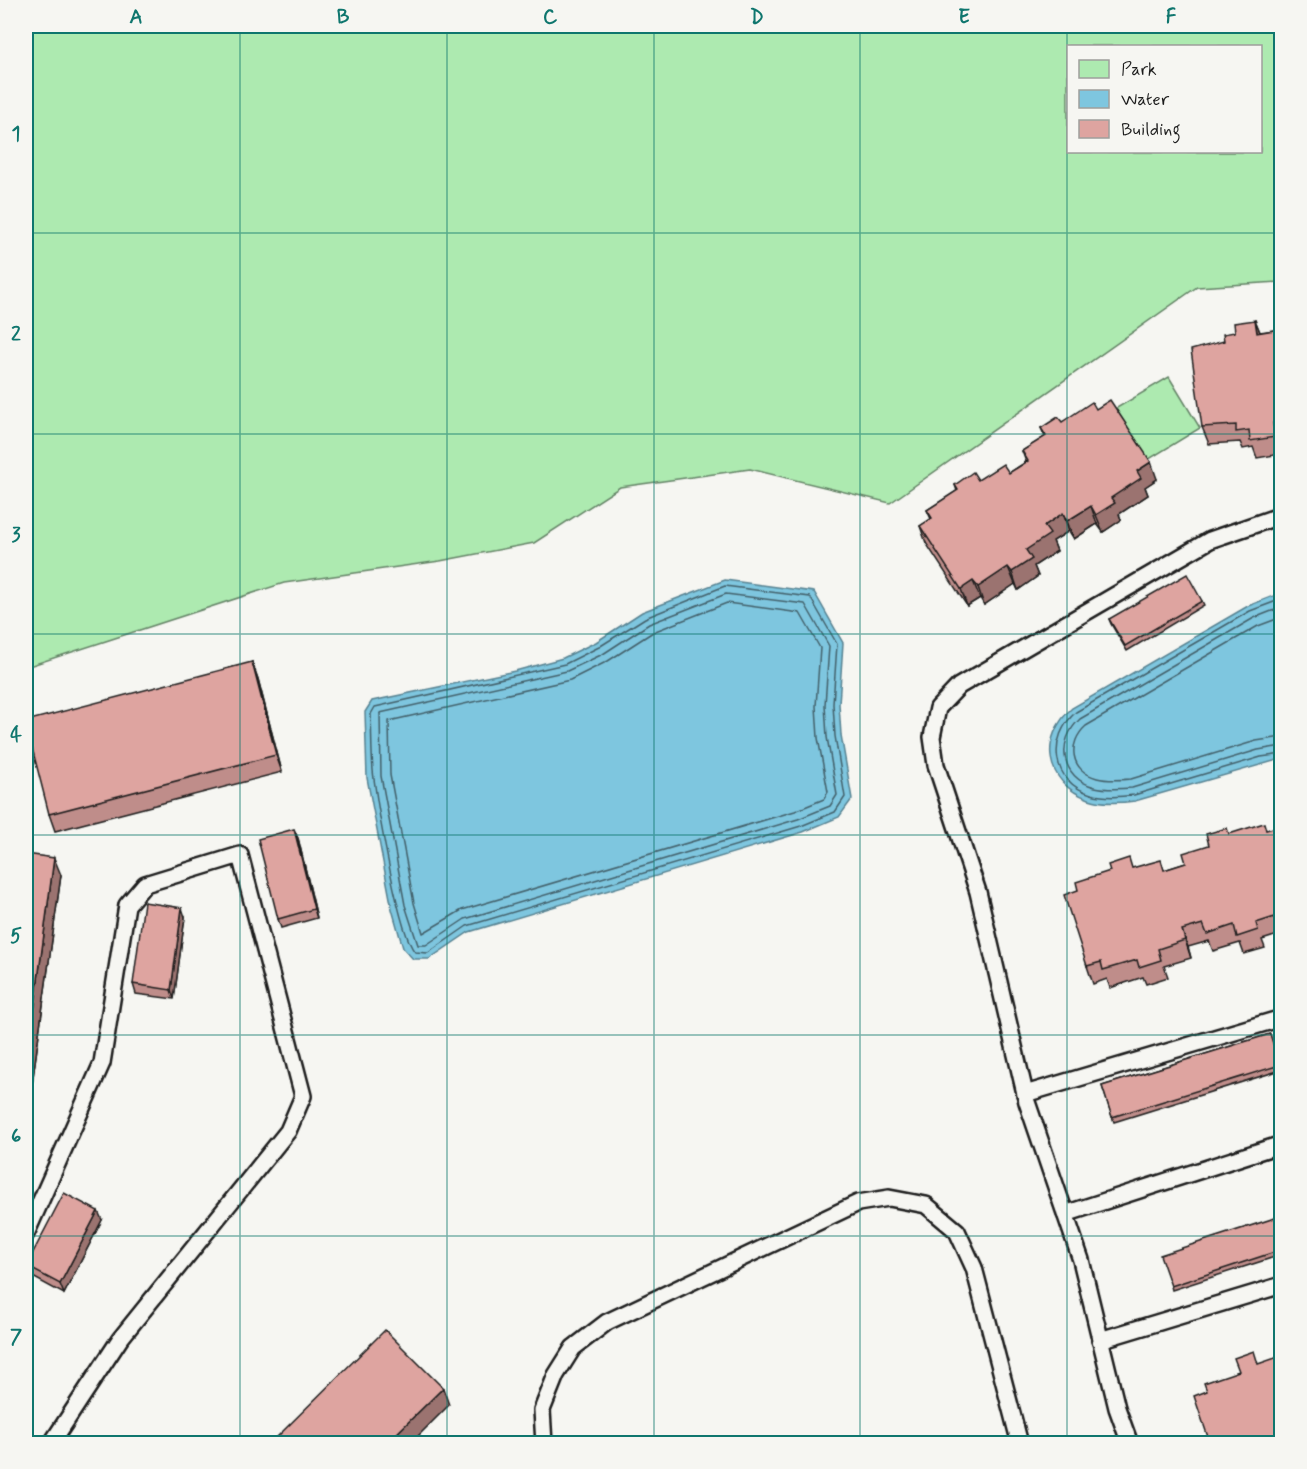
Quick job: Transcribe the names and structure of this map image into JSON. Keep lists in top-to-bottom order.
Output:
{
  "legend": ["Park", "Water", "Building"],
  "grid": {
    "columns": [
      "A",
      "B",
      "C",
      "D",
      "E",
      "F"
    ],
    "rows": [
      "1",
      "2",
      "3",
      "4",
      "5",
      "6",
      "7"
    ]
  }
}
